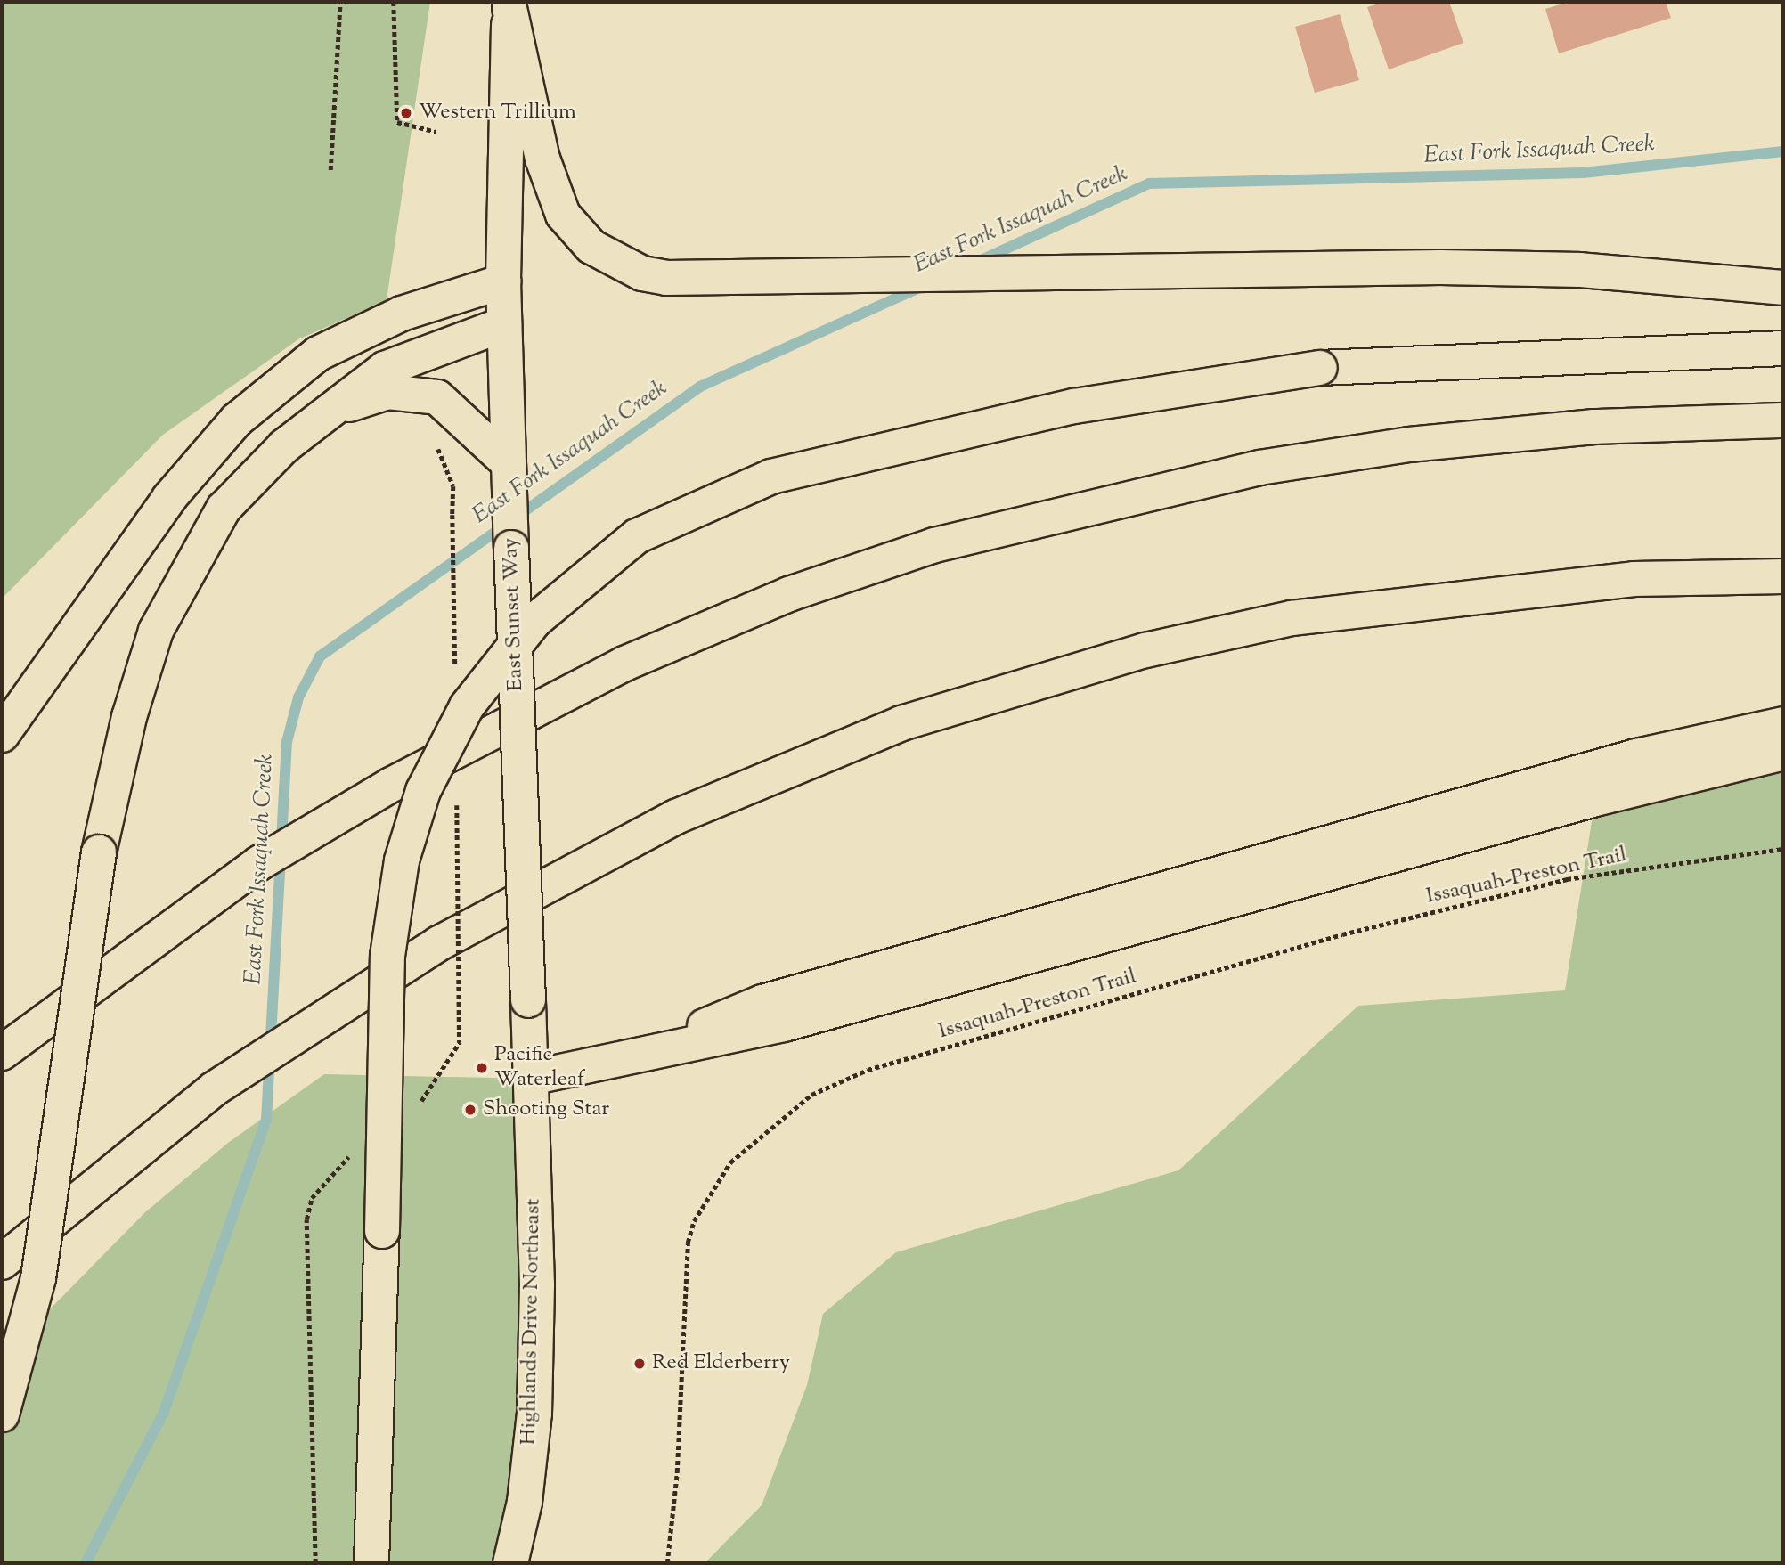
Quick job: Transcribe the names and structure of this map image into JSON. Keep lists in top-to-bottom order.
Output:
{
  "streets": {
    "main road": ["East Sunset Way", "Highlands Drive Northeast"],
    "path": ["Issaquah-Preston Trail"]
  },
  "crossings": [
    ["East Sunset Way", "Highlands Drive Northeast"]
  ],
  "water": ["East Fork Issaquah Creek"],
  "places": [
    "Western Trillium",
    "Pacific Waterleaf",
    "Shooting Star",
    "Red Elderberry"
  ]
}
